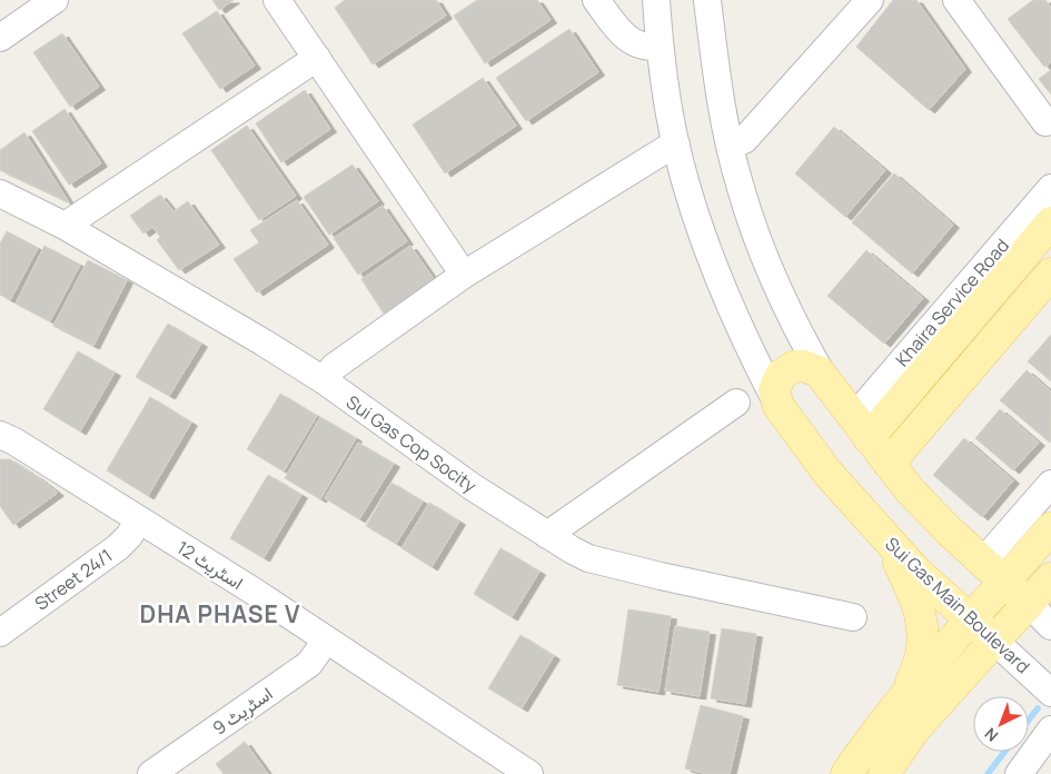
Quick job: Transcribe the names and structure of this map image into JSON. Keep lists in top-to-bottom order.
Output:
{
  "streets": {
    "main road": ["Sui Gas Main Boulevard"],
    "street": [
      "Khaira Service Road",
      "Sui Gas Cop Socity",
      "اسٹریٹ 12",
      "Street 24/1",
      "اسٹریٹ 9"
    ]
  },
  "crossings": [
    ["اسٹریٹ 12", "Street 24/1"],
    ["اسٹریٹ 12", "اسٹریٹ 9"]
  ],
  "districts": ["DHA PHASE V"],
  "north": "bottom left"
}
